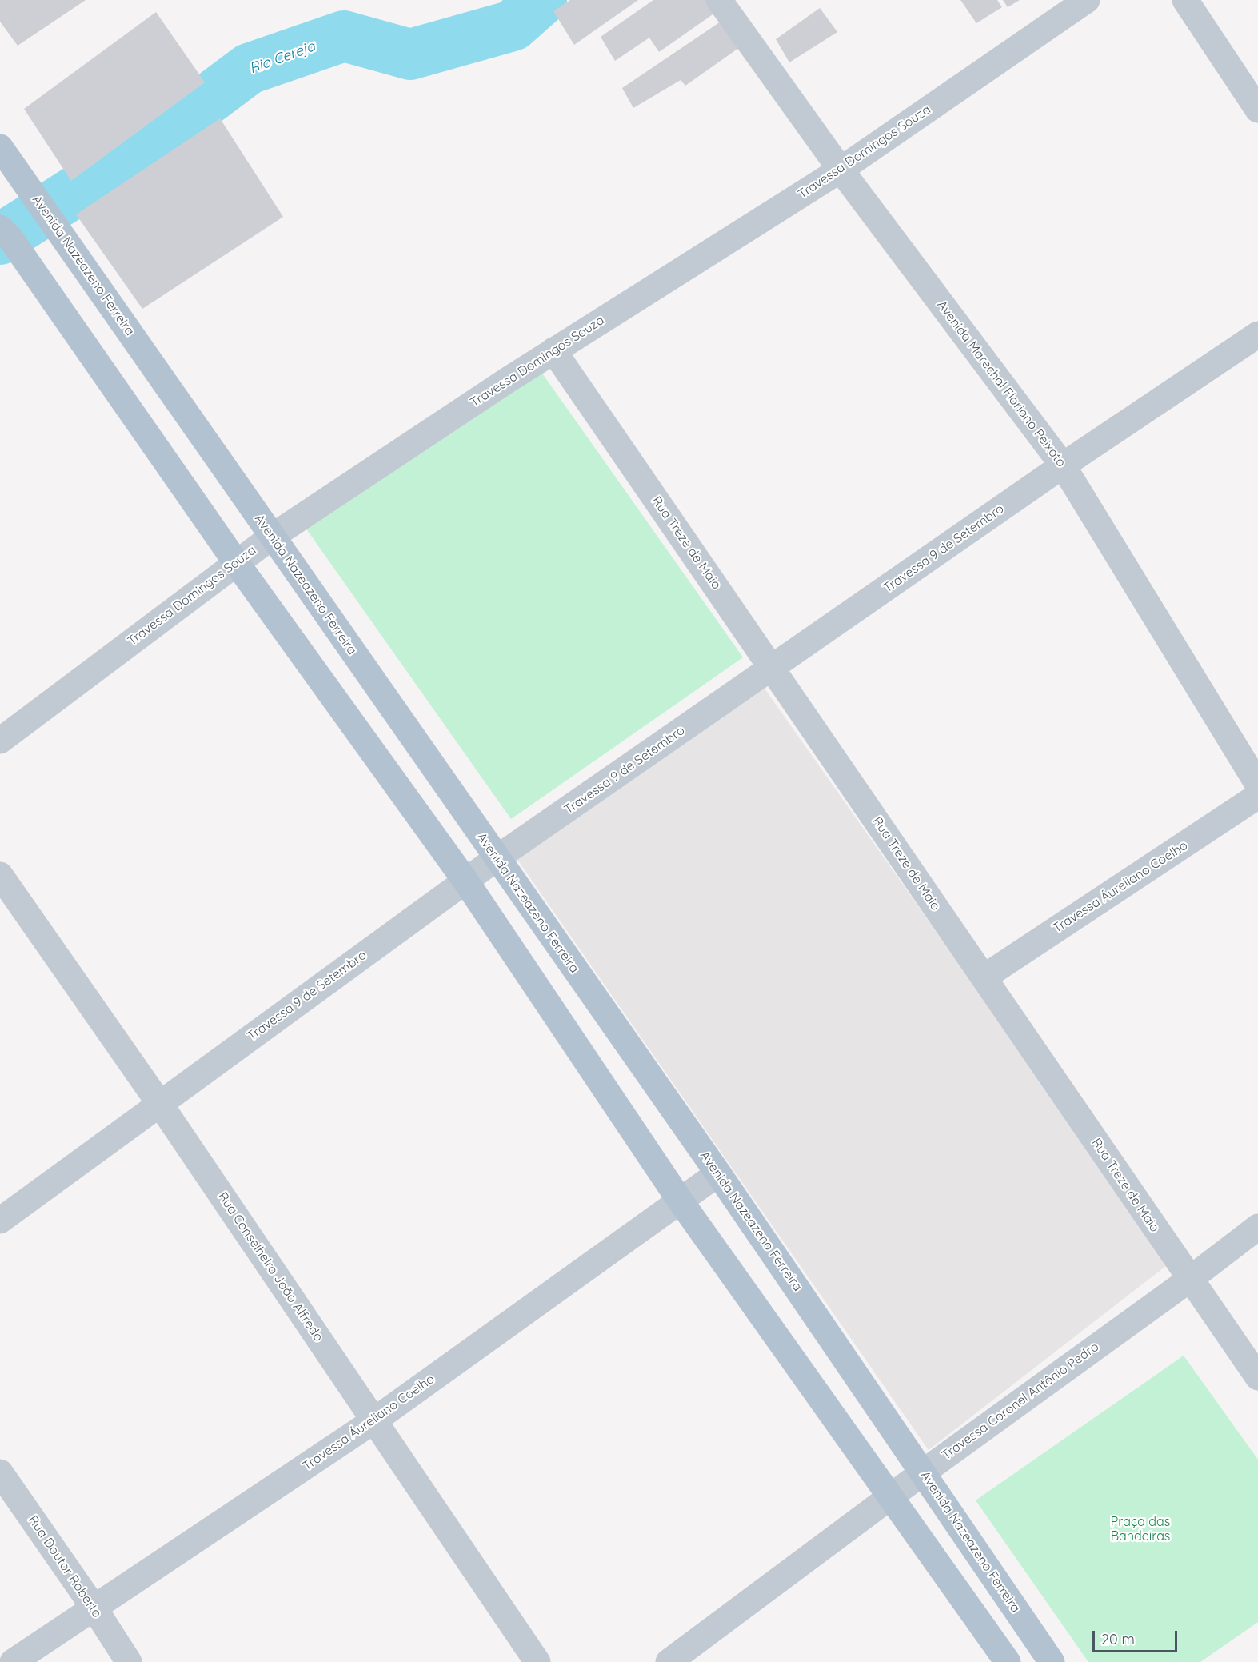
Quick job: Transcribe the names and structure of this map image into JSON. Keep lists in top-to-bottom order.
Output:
{
  "streets": {
    "main road": ["Avenida Nazeazeno Ferreira"],
    "street": [
      "Travessa Domingos Souza",
      "Avenida Marechal Floriano Peixoto",
      "Rua Treze de Maio",
      "Travessa 9 de Setembro",
      "Travessa Áureliano Coelho",
      "Rua Conselheiro João Alfredo",
      "Travessa Coronel Antônio Pedro",
      "Rua Doutor Roberto"
    ]
  },
  "crossings": [
    ["Travessa Domingos Souza", "Avenida Nazeazeno Ferreira"],
    ["Travessa Domingos Souza", "Avenida Marechal Floriano Peixoto"],
    ["Travessa Domingos Souza", "Rua Treze de Maio"],
    ["Avenida Nazeazeno Ferreira", "Travessa 9 de Setembro"],
    ["Avenida Nazeazeno Ferreira", "Travessa Áureliano Coelho"],
    ["Avenida Nazeazeno Ferreira", "Travessa Coronel Antônio Pedro"],
    ["Avenida Marechal Floriano Peixoto", "Travessa 9 de Setembro"],
    ["Rua Treze de Maio", "Travessa 9 de Setembro"],
    ["Rua Treze de Maio", "Travessa Áureliano Coelho"],
    ["Rua Treze de Maio", "Travessa Coronel Antônio Pedro"],
    ["Travessa 9 de Setembro", "Rua Conselheiro João Alfredo"],
    ["Travessa Áureliano Coelho", "Rua Conselheiro João Alfredo"],
    ["Travessa Áureliano Coelho", "Rua Doutor Roberto"]
  ],
  "water": ["Rio Cereja"],
  "parks": ["Praça das Bandeiras"],
  "scale_bar": "20 m"
}
